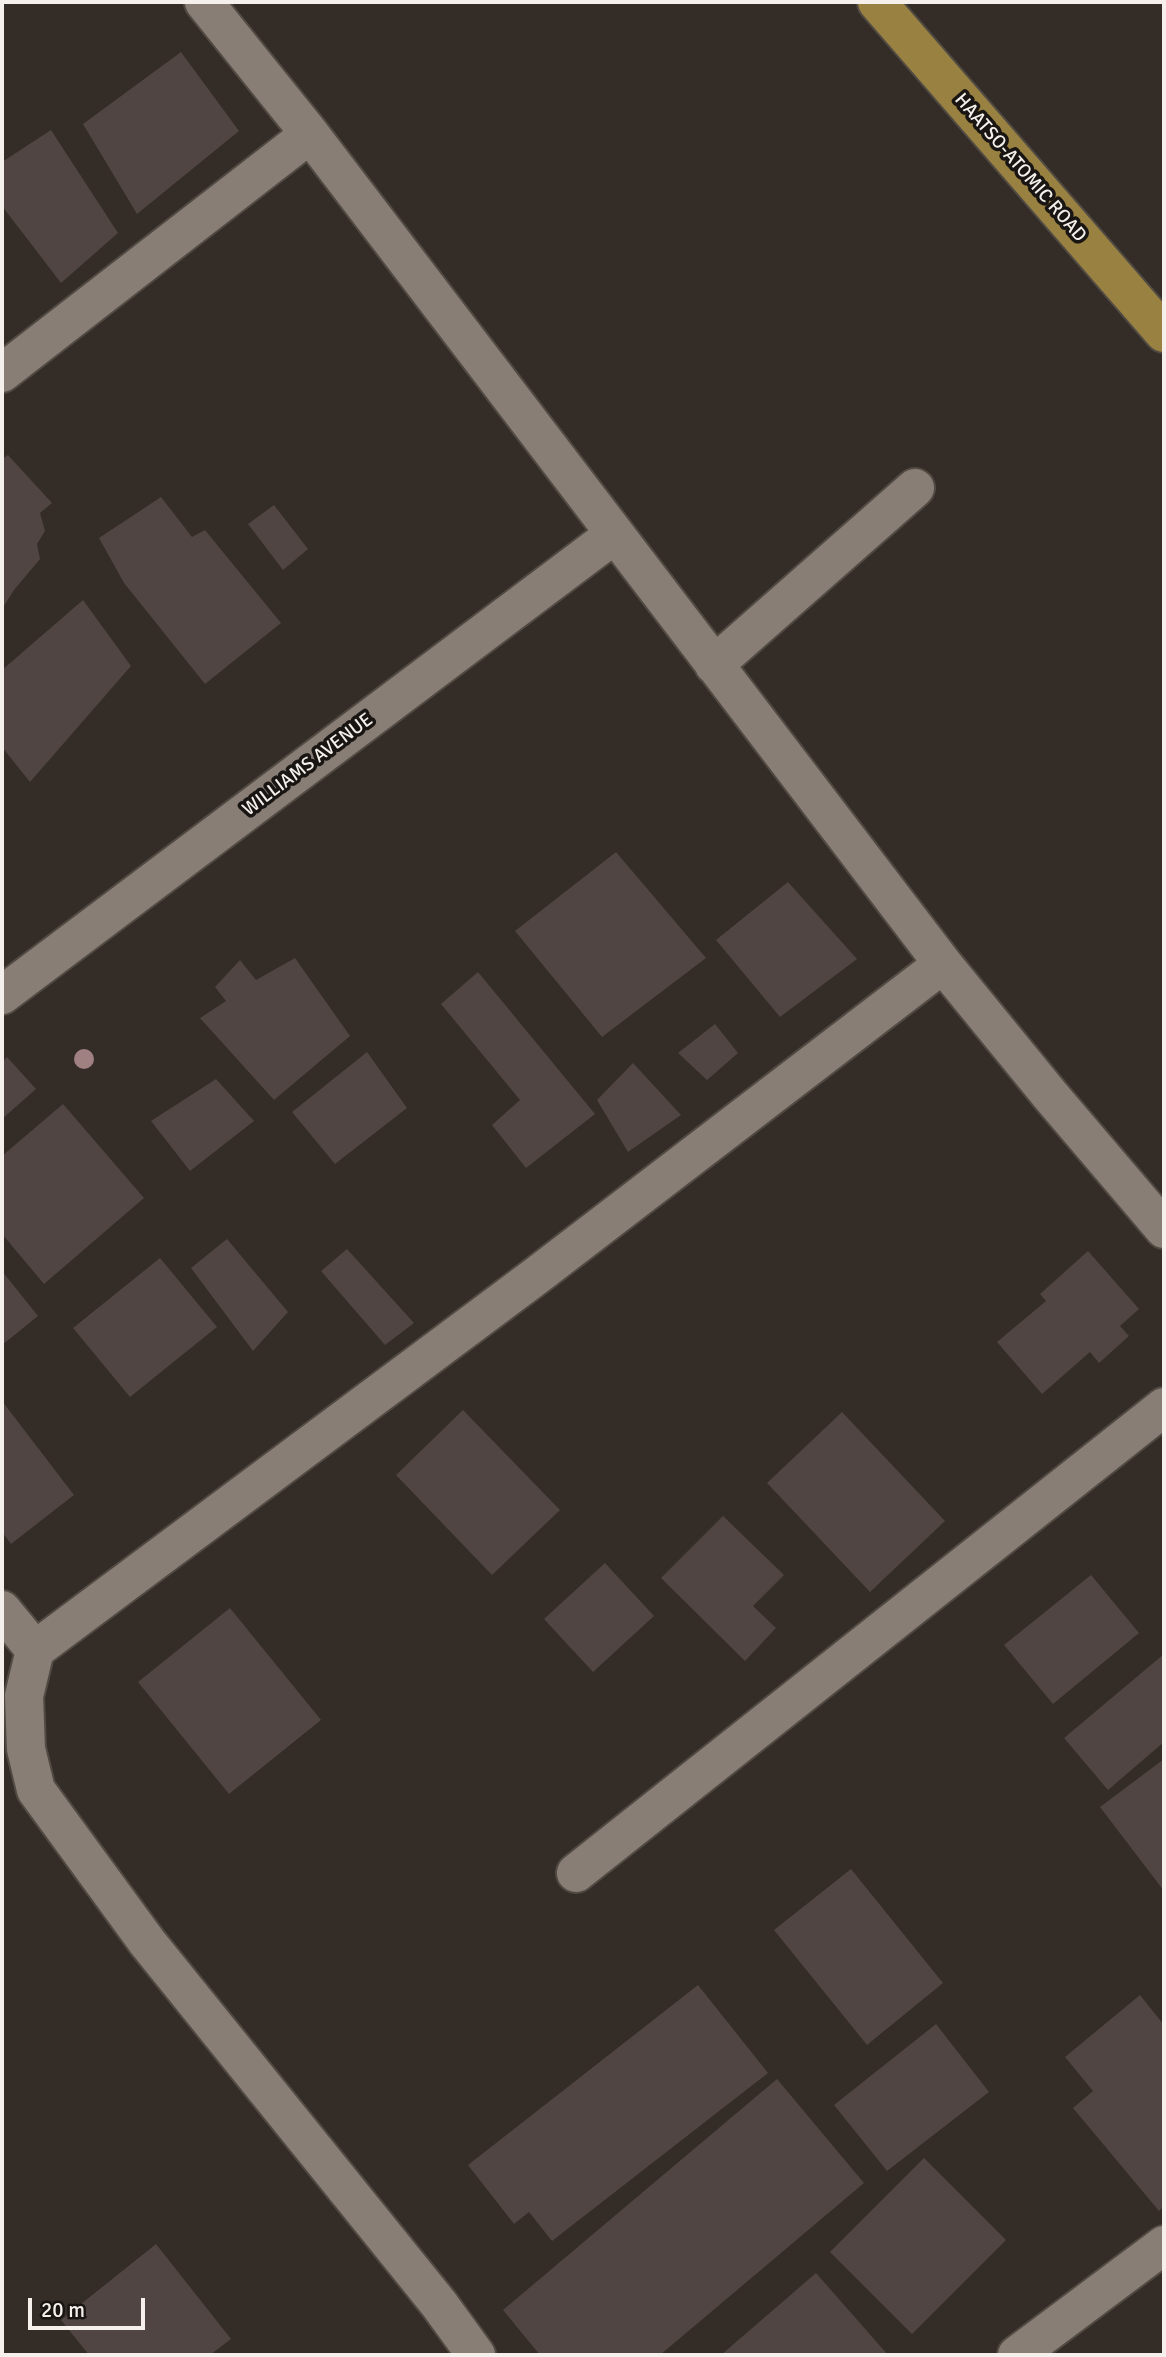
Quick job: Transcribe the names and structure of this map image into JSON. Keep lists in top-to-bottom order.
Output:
{
  "streets": {
    "main road": ["HAATSO-ATOMIC ROAD"],
    "street": ["WILLIAMS AVENUE"]
  },
  "scale_bar": "20 m"
}
